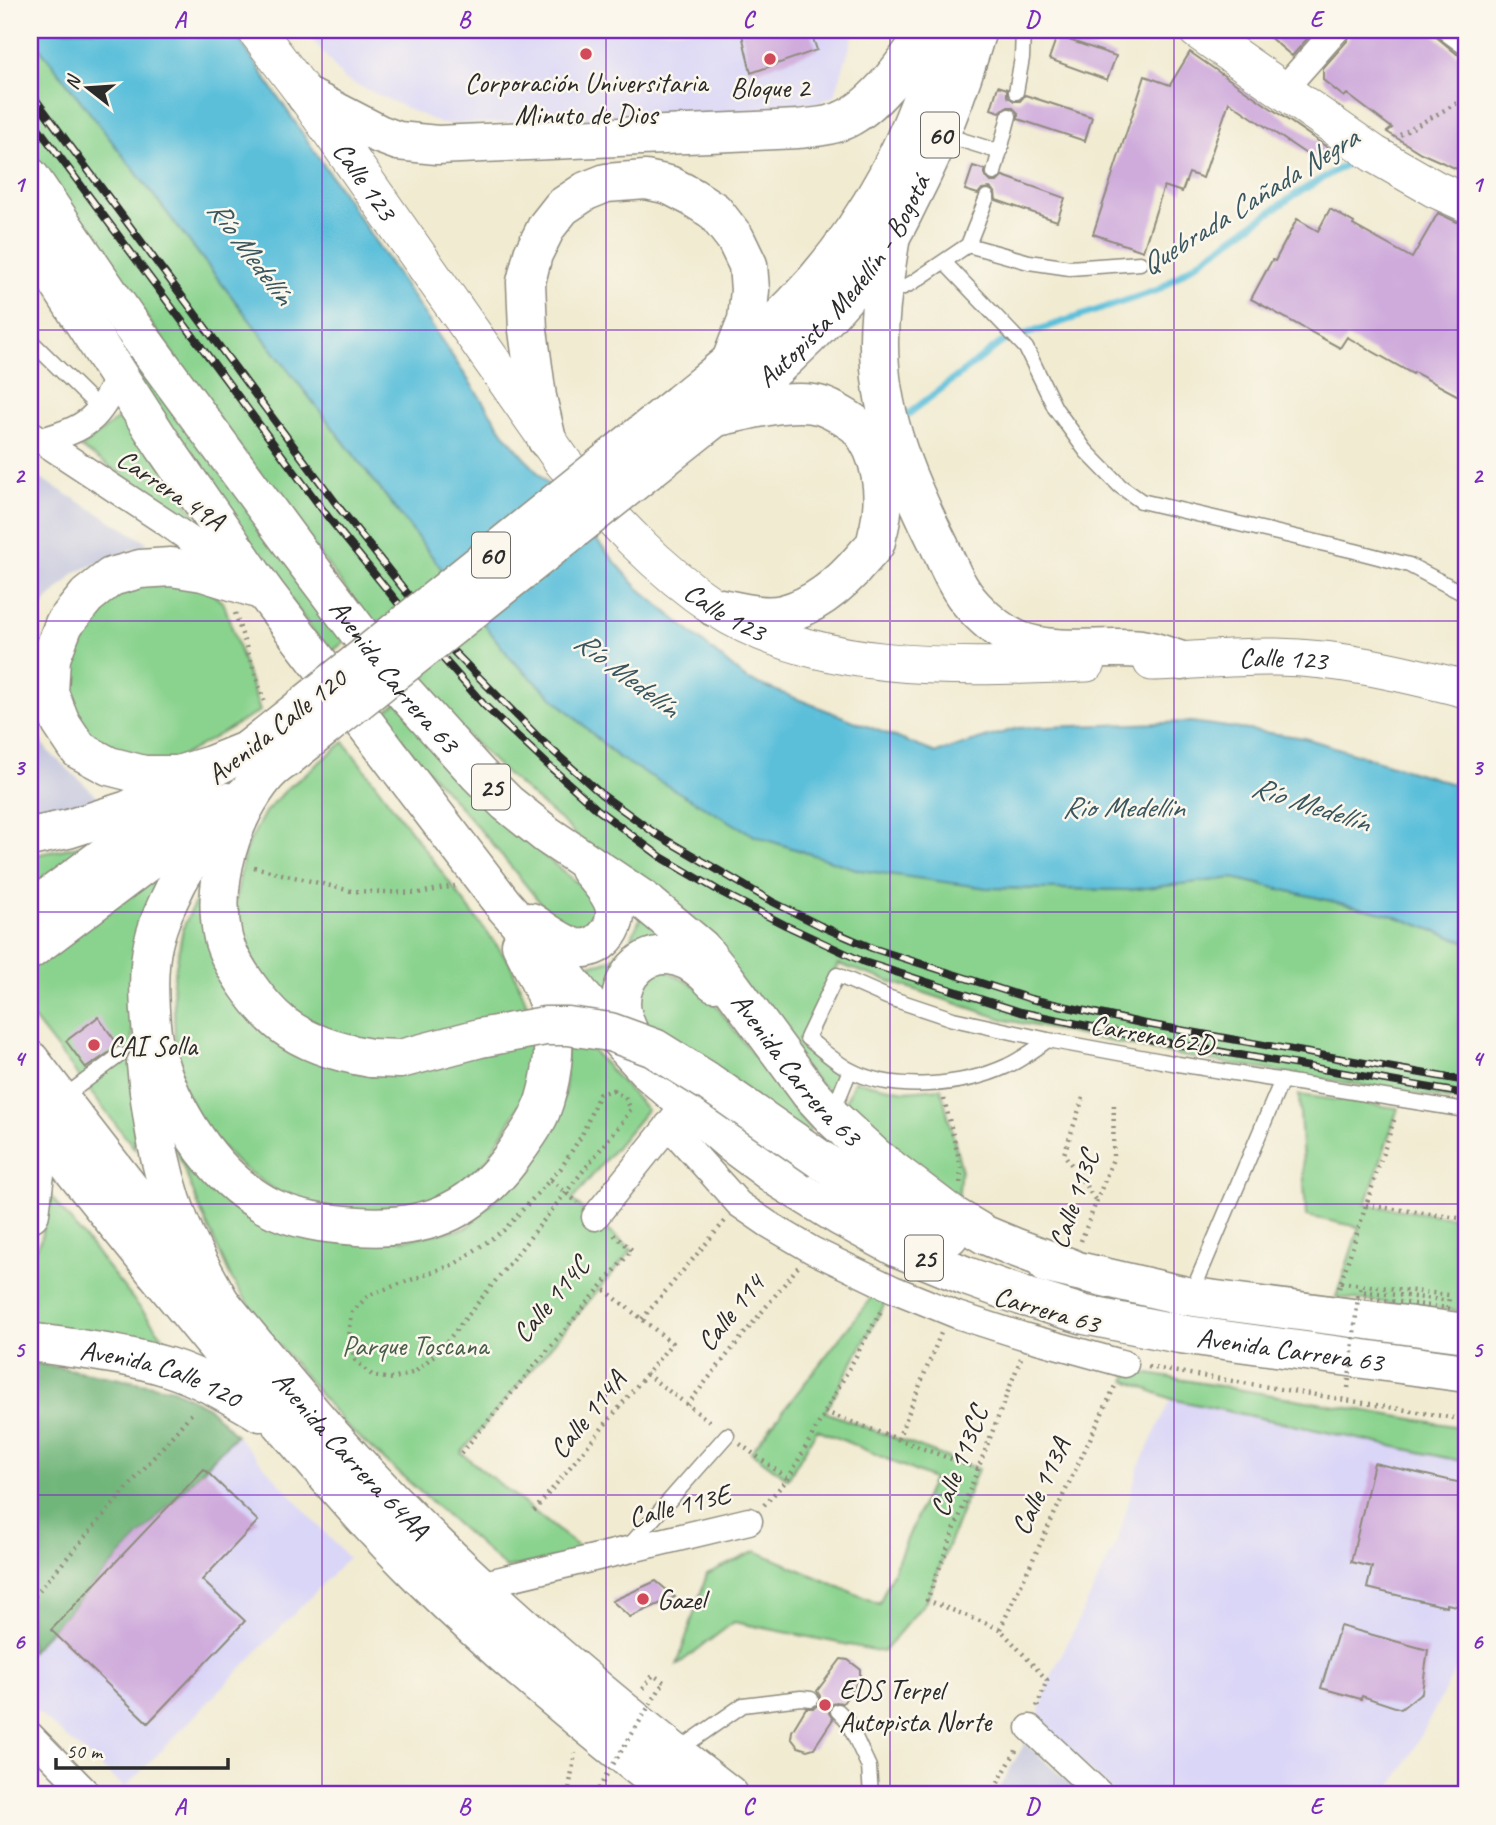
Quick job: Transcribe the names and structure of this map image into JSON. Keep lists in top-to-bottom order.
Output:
{
  "streets": {
    "main road": [
      "60",
      "Calle 123",
      "Autopista Medellín - Bogotá",
      "Avenida Carrera 63",
      "Avenida Calle 120",
      "25",
      "Avenida Carrera 64AA"
    ],
    "street": [
      "Carrera 49A",
      "Calle 114C",
      "Carrera 63",
      "Calle 113E"
    ],
    "lane": ["Carrera 62D"],
    "path": [
      "Calle 113C",
      "Calle 114",
      "Calle 114A",
      "Calle 113CC",
      "Calle 113A"
    ]
  },
  "crossings": [
    ["Autopista Medellín - Bogotá", "Avenida Calle 120"],
    ["Carrera 49A", "Avenida Carrera 63"],
    ["Avenida Carrera 63", "Avenida Calle 120"],
    ["Avenida Carrera 63", "Carrera 62D"],
    ["Avenida Carrera 63", "Calle 113C"],
    ["Avenida Carrera 63", "Calle 114C"],
    ["Avenida Carrera 63", "Carrera 63"],
    ["Avenida Calle 120", "Avenida Carrera 64AA"],
    ["Calle 114C", "Carrera 63"],
    ["Carrera 63", "Calle 114"],
    ["Carrera 63", "Calle 113CC"],
    ["Carrera 63", "Calle 113A"],
    ["Carrera 63", "Calle 113E"],
    ["Avenida Carrera 64AA", "Calle 113E"],
    ["Calle 113CC", "Calle 113A"]
  ],
  "water": ["Quebrada Cañada Negra", "Río Medellín", "Rio Medellin"],
  "parks": ["Parque Toscana"],
  "places": [
    "Corporación Universitaria Minuto de Dios",
    "Bloque 2",
    "CAI Solla",
    "Gazel",
    "EDS Terpel Autopista Norte"
  ],
  "scale_bar": "50 m",
  "north": "left",
  "grid": {
    "columns": [
      "A",
      "B",
      "C",
      "D",
      "E"
    ],
    "rows": [
      "1",
      "2",
      "3",
      "4",
      "5",
      "6"
    ]
  }
}
